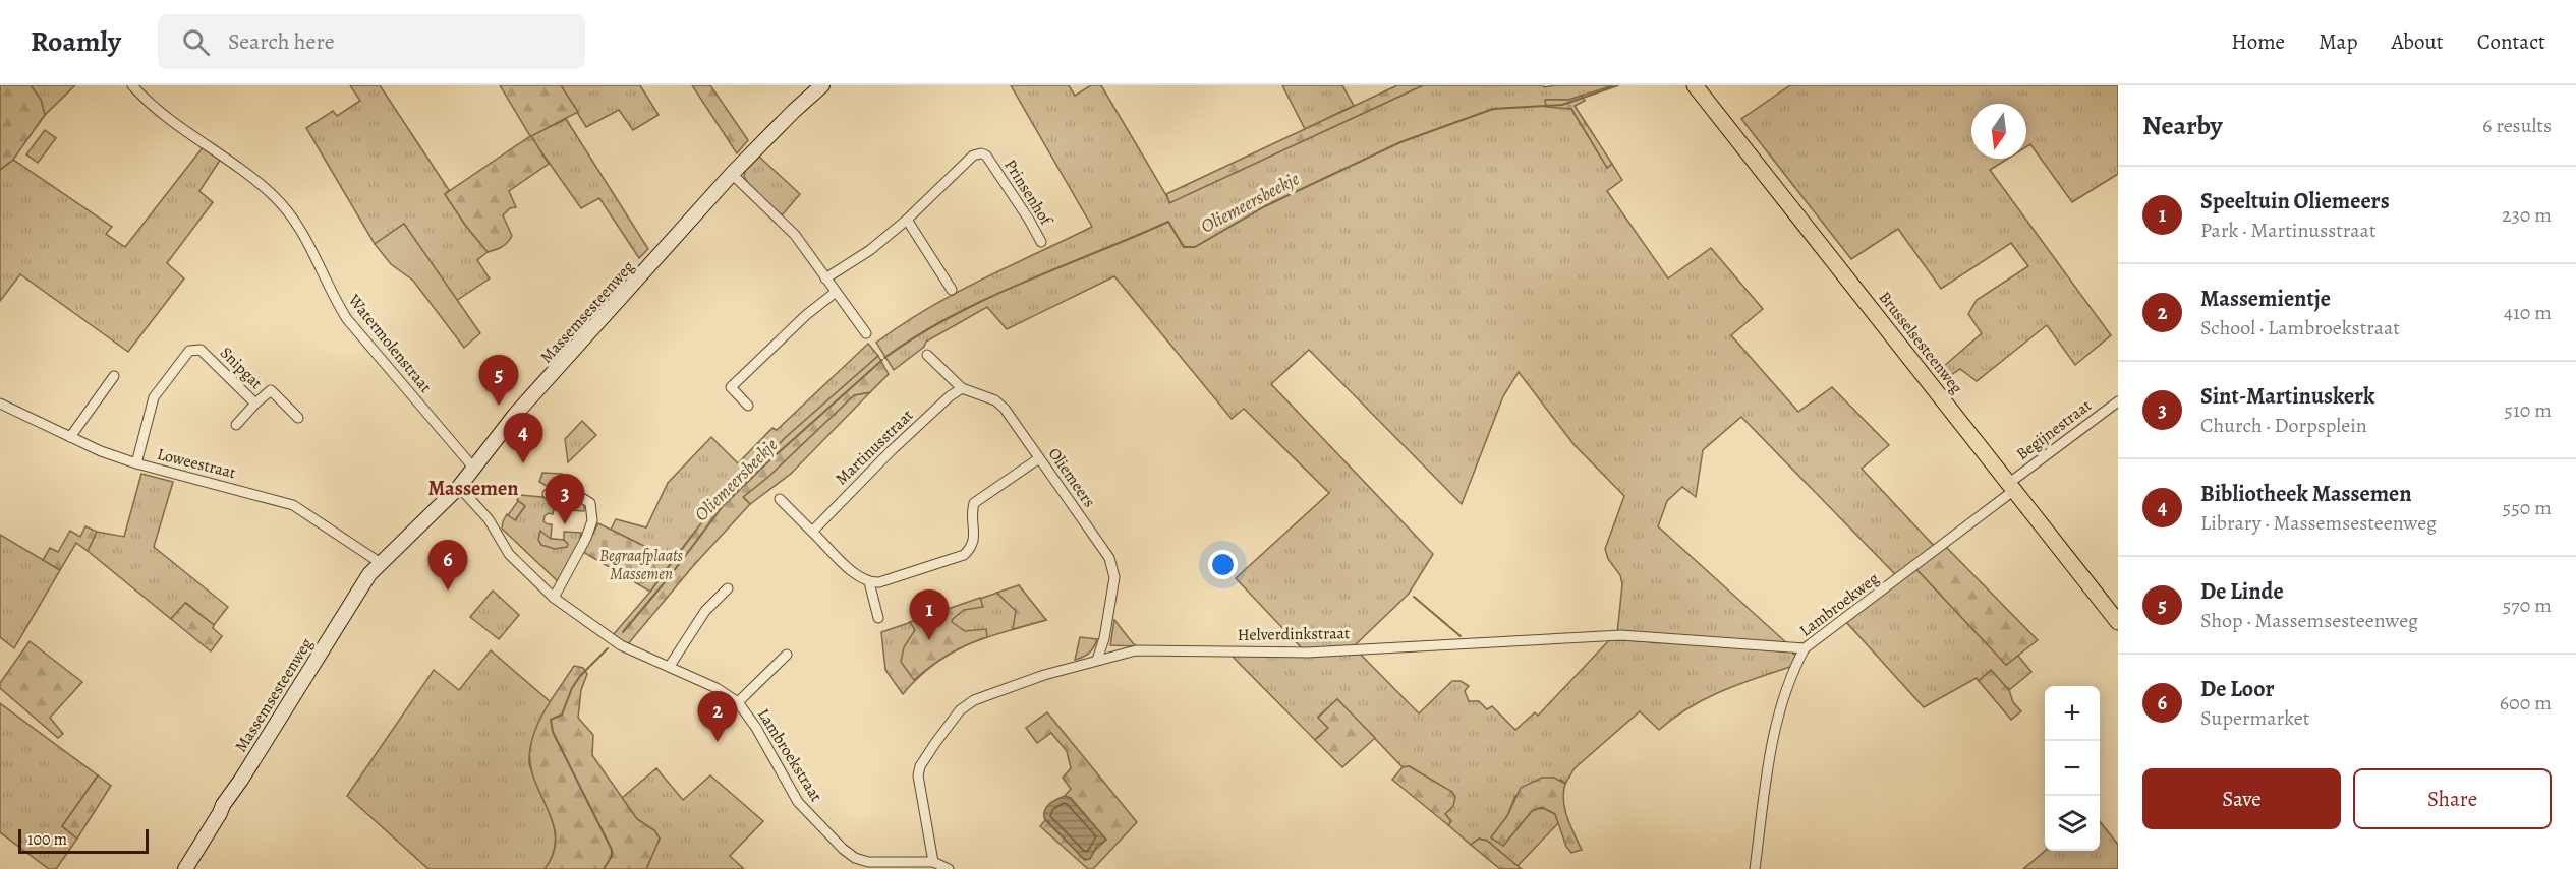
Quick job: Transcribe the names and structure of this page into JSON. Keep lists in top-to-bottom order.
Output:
{
  "streets": {
    "main road": ["Massemsesteenweg", "Brusselsesteenweg"],
    "street": [
      "Prinsenhof",
      "Watermolenstraat",
      "Snipgat",
      "Begijnestraat",
      "Martinusstraat",
      "Loweestraat",
      "Oliemeers",
      "Lambroekweg",
      "Helverdinkstraat",
      "Lambroekstraat"
    ]
  },
  "crossings": [
    ["Massemsesteenweg", "Watermolenstraat"],
    ["Massemsesteenweg", "Loweestraat"],
    ["Massemsesteenweg", "Lambroekstraat"],
    ["Brusselsesteenweg", "Begijnestraat"],
    ["Brusselsesteenweg", "Lambroekweg"],
    ["Snipgat", "Loweestraat"],
    ["Begijnestraat", "Lambroekweg"],
    ["Martinusstraat", "Oliemeers"],
    ["Oliemeers", "Helverdinkstraat"],
    ["Lambroekweg", "Helverdinkstraat"],
    ["Helverdinkstraat", "Lambroekstraat"]
  ],
  "districts": ["Massemen"],
  "water": ["Oliemeersbeekje"],
  "parks": ["Begraafplaats Massemen"],
  "scale_bar": "100 m",
  "north": "bottom",
  "page": {
    "header": "Roamly",
    "search": "Search here",
    "nav": [
      "Home",
      "Map",
      "About",
      "Contact"
    ],
    "heading": ["Nearby", "6 results"],
    "list": [
      {
        "mark": "1",
        "name": "Speeltuin Oliemeers",
        "note": "Park · Martinusstraat",
        "value": "230 m"
      },
      {
        "mark": "2",
        "name": "Massemientje",
        "note": "School · Lambroekstraat",
        "value": "410 m"
      },
      {
        "mark": "3",
        "name": "Sint-Martinuskerk",
        "note": "Church · Dorpsplein",
        "value": "510 m"
      },
      {
        "mark": "4",
        "name": "Bibliotheek Massemen",
        "note": "Library · Massemsesteenweg",
        "value": "550 m"
      },
      {
        "mark": "5",
        "name": "De Linde",
        "note": "Shop · Massemsesteenweg",
        "value": "570 m"
      },
      {
        "mark": "6",
        "name": "De Loor",
        "note": "Supermarket",
        "value": "600 m"
      }
    ],
    "pins": [
      "5",
      "4",
      "3",
      "6",
      "1",
      "2"
    ],
    "map_buttons": ["+", "−"],
    "buttons": ["Save", "Share"],
    "scale": "100 m"
  }
}
